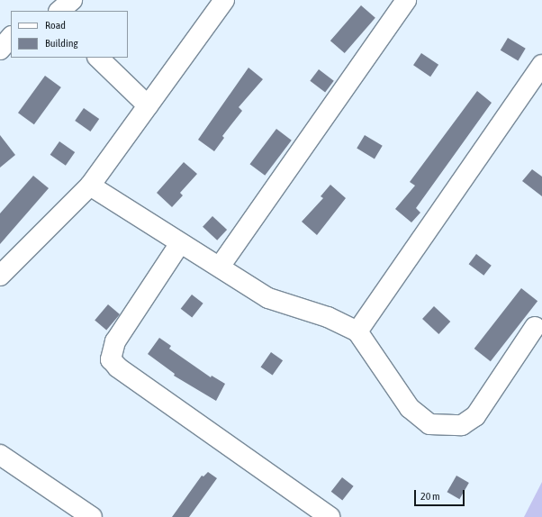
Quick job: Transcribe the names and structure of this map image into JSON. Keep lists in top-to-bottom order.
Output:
{
  "legend": ["Road", "Building"],
  "scale_bar": "20 m"
}
